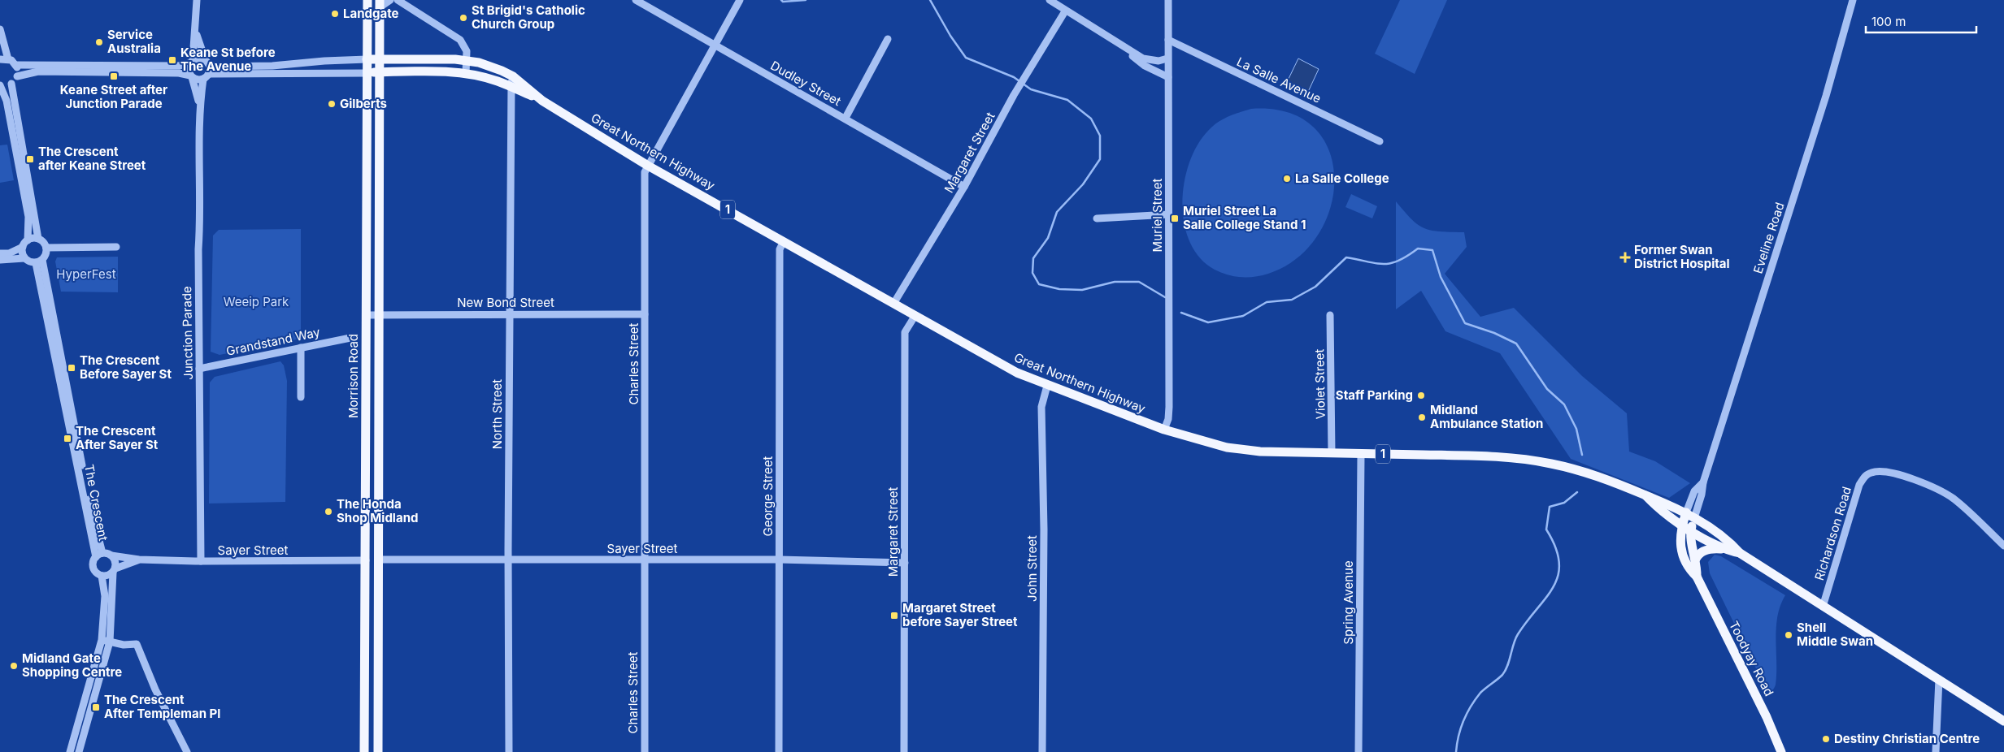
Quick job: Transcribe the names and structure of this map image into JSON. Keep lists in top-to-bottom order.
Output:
{
  "streets": {
    "main road": [
      "Great Northern Highway",
      "1",
      "Morrison Road",
      "Toodyay Road"
    ],
    "street": [
      "La Salle Avenue",
      "Dudley Street",
      "Margaret Street",
      "Muriel Street",
      "Eveline Road",
      "New Bond Street",
      "Junction Parade",
      "Grandstand Way",
      "Charles Street",
      "Violet Street",
      "North Street",
      "George Street",
      "The Crescent",
      "Richardson Road",
      "Sayer Street",
      "John Street",
      "Spring Avenue"
    ]
  },
  "crossings": [
    ["La Salle Avenue", "Muriel Street"],
    ["Dudley Street", "Margaret Street"],
    ["Dudley Street", "Charles Street"],
    ["Great Northern Highway", "Margaret Street"],
    ["Great Northern Highway", "Muriel Street"],
    ["Great Northern Highway", "Eveline Road"],
    ["Great Northern Highway", "Charles Street"],
    ["Great Northern Highway", "Morrison Road"],
    ["Great Northern Highway", "Violet Street"],
    ["Great Northern Highway", "North Street"],
    ["Great Northern Highway", "George Street"],
    ["Great Northern Highway", "Richardson Road"],
    ["Great Northern Highway", "John Street"],
    ["Great Northern Highway", "Spring Avenue"],
    ["Great Northern Highway", "Toodyay Road"],
    ["Margaret Street", "Sayer Street"],
    ["Eveline Road", "Toodyay Road"],
    ["New Bond Street", "Charles Street"],
    ["New Bond Street", "Morrison Road"],
    ["New Bond Street", "North Street"],
    ["Junction Parade", "Grandstand Way"],
    ["Junction Parade", "Sayer Street"],
    ["Charles Street", "Sayer Street"],
    ["Morrison Road", "Sayer Street"],
    ["North Street", "Sayer Street"],
    ["George Street", "Sayer Street"],
    ["The Crescent", "Sayer Street"]
  ],
  "parks": ["HyperFest", "Weeip Park"],
  "places": {
    "other": [
      "Landgate",
      "St Brigid's Catholic Church Group",
      "Service Australia",
      "Gilberts",
      "La Salle College",
      "Staff Parking",
      "Midland Ambulance Station",
      "The Honda Shop Midland",
      "Shell Middle Swan",
      "Midland Gate Shopping Centre",
      "Destiny Christian Centre"
    ],
    "transit": [
      "Keane St before The Avenue",
      "Keane Street after Junction Parade",
      "The Crescent after Keane Street",
      "Muriel Street La Salle College Stand 1",
      "The Crescent Before Sayer St",
      "The Crescent After Sayer St",
      "Margaret Street before Sayer Street",
      "The Crescent After Templeman Pl"
    ],
    "health": ["Former Swan District Hospital"]
  },
  "scale_bar": "100 m"
}
